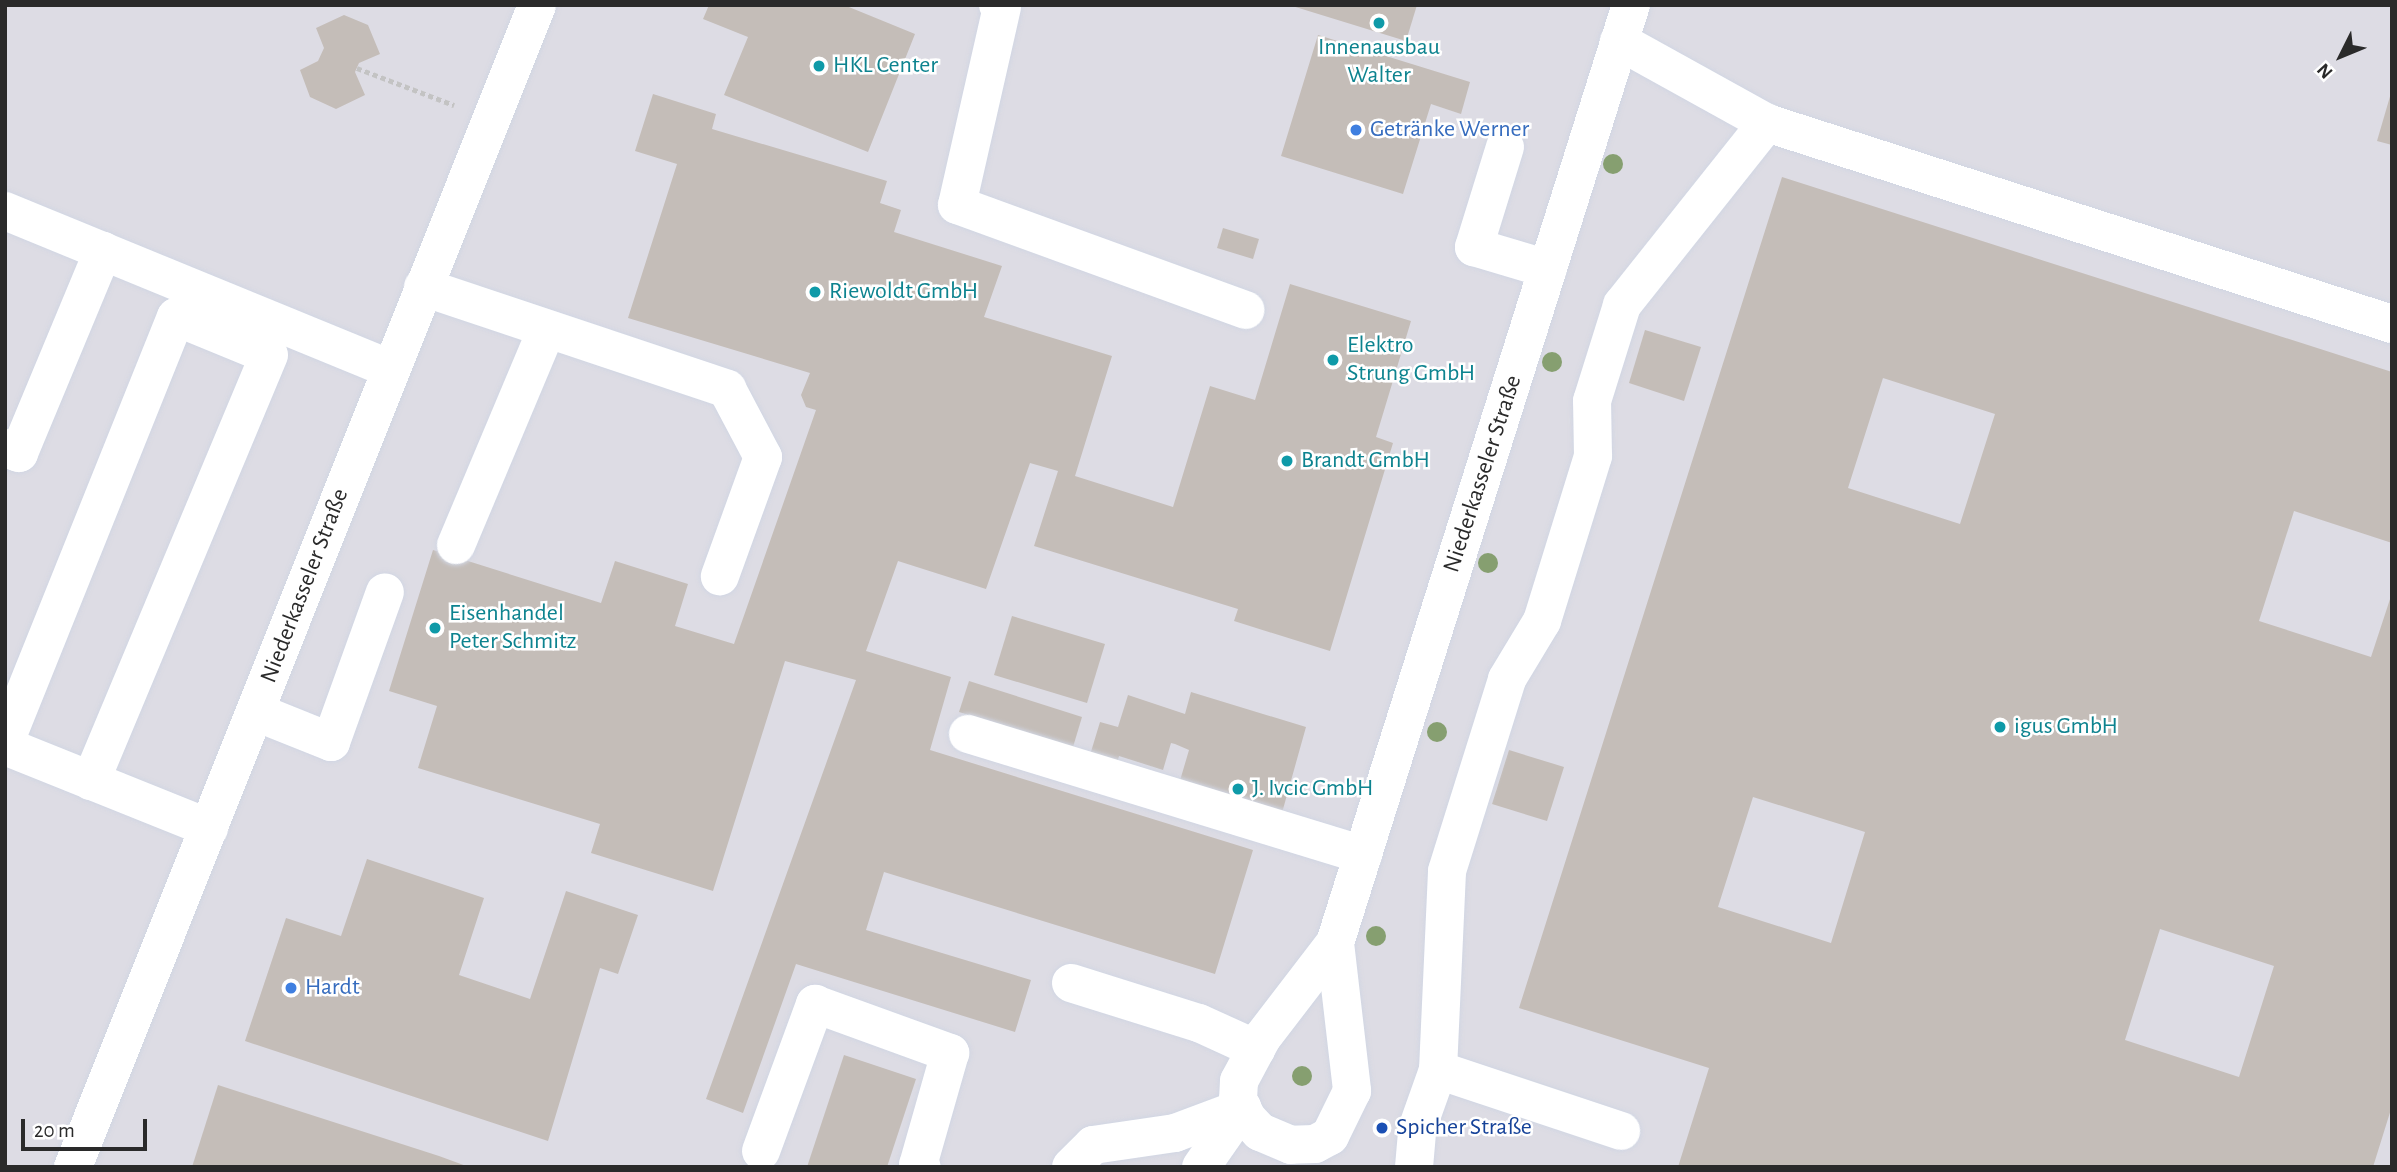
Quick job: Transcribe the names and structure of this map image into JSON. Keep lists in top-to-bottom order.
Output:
{
  "streets": {
    "street": ["Niederkasseler Straße"]
  },
  "places": [
    "Innenausbau Walter",
    "HKL Center",
    "Getränke Werner",
    "Riewoldt GmbH",
    "Elektro Strung GmbH",
    "Brandt GmbH",
    "Eisenhandel Peter Schmitz",
    "igus GmbH",
    "J. Ivcic GmbH",
    "Hardt",
    "Spicher Straße"
  ],
  "scale_bar": "20 m",
  "north": "bottom left"
}
